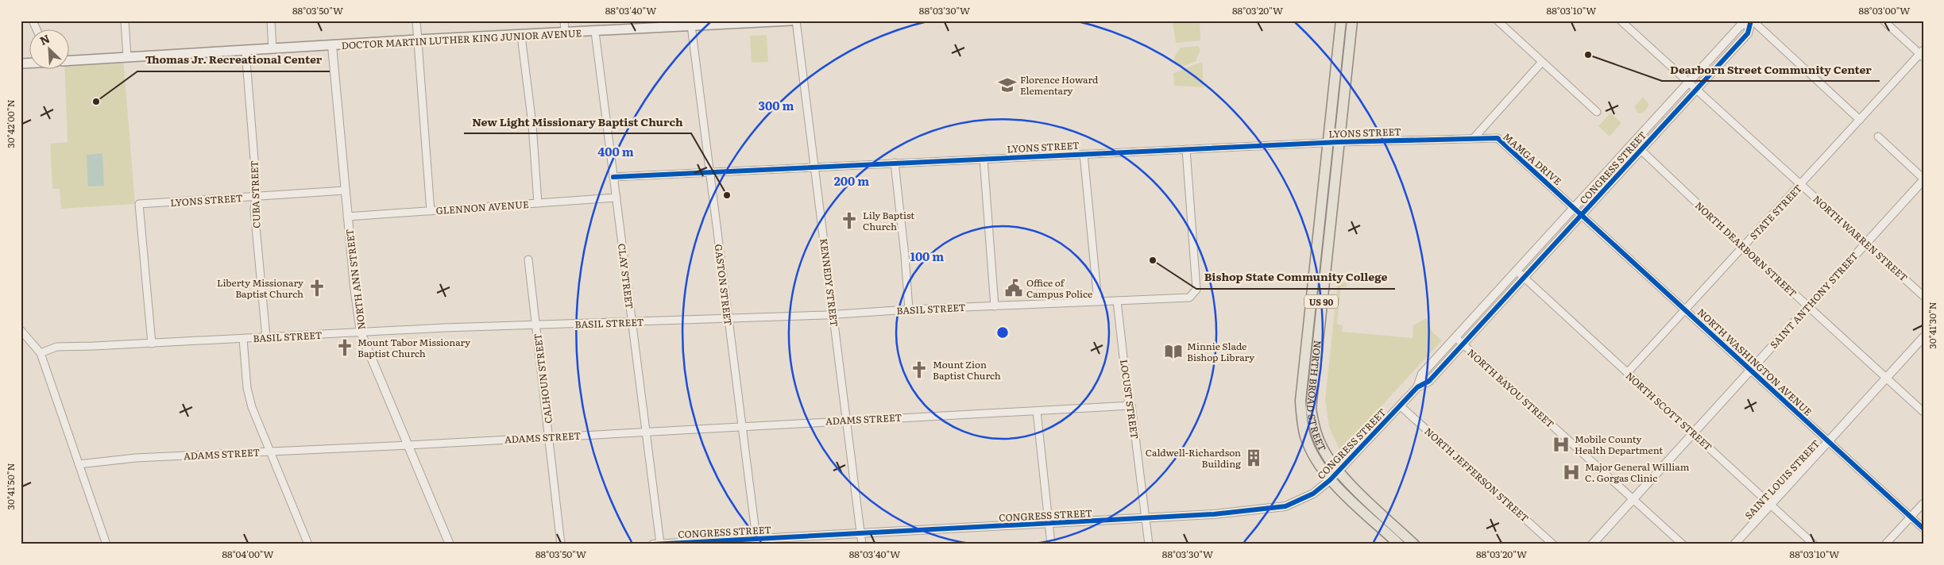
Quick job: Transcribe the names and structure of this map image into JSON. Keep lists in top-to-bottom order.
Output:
{
  "streets": {
    "main road": ["DOCTOR MARTIN LUTHER KING JUNIOR AVENUE", "US 90", "NORTH BROAD STREET"],
    "street": [
      "LYONS STREET",
      "MAMGA DRIVE",
      "CONGRESS STREET",
      "CUBA STREET",
      "GLENNON AVENUE",
      "STATE STREET",
      "NORTH WARREN STREET",
      "NORTH DEARBORN STREET",
      "CLAY STREET",
      "NORTH ANN STREET",
      "KENNEDY STREET",
      "GASTON STREET",
      "SAINT ANTHONY STREET",
      "BASIL STREET",
      "NORTH WASHINGTON AVENUE",
      "CALHOUN STREET",
      "NORTH BAYOU STREET",
      "LOCUST STREET",
      "NORTH SCOTT STREET",
      "ADAMS STREET",
      "NORTH JEFFERSON STREET",
      "SAINT LOUIS STREET"
    ]
  },
  "crossings": [
    ["DOCTOR MARTIN LUTHER KING JUNIOR AVENUE", "CUBA STREET"],
    ["DOCTOR MARTIN LUTHER KING JUNIOR AVENUE", "CLAY STREET"],
    ["DOCTOR MARTIN LUTHER KING JUNIOR AVENUE", "NORTH ANN STREET"],
    ["DOCTOR MARTIN LUTHER KING JUNIOR AVENUE", "GASTON STREET"],
    ["LYONS STREET", "MAMGA DRIVE"],
    ["LYONS STREET", "CUBA STREET"],
    ["LYONS STREET", "CLAY STREET"],
    ["LYONS STREET", "NORTH ANN STREET"],
    ["LYONS STREET", "KENNEDY STREET"],
    ["LYONS STREET", "GASTON STREET"],
    ["LYONS STREET", "BASIL STREET"],
    ["LYONS STREET", "NORTH BROAD STREET"],
    ["MAMGA DRIVE", "CONGRESS STREET"],
    ["MAMGA DRIVE", "NORTH WASHINGTON AVENUE"],
    ["CONGRESS STREET", "NORTH WARREN STREET"],
    ["CONGRESS STREET", "NORTH DEARBORN STREET"],
    ["CONGRESS STREET", "CLAY STREET"],
    ["CONGRESS STREET", "KENNEDY STREET"],
    ["CONGRESS STREET", "GASTON STREET"],
    ["CONGRESS STREET", "NORTH WASHINGTON AVENUE"],
    ["CONGRESS STREET", "NORTH BAYOU STREET"],
    ["CONGRESS STREET", "NORTH BROAD STREET"],
    ["CONGRESS STREET", "LOCUST STREET"],
    ["CONGRESS STREET", "NORTH SCOTT STREET"],
    ["CONGRESS STREET", "NORTH JEFFERSON STREET"],
    ["CUBA STREET", "BASIL STREET"],
    ["GLENNON AVENUE", "CLAY STREET"],
    ["GLENNON AVENUE", "NORTH ANN STREET"],
    ["STATE STREET", "NORTH WARREN STREET"],
    ["STATE STREET", "NORTH DEARBORN STREET"],
    ["STATE STREET", "NORTH WASHINGTON AVENUE"],
    ["STATE STREET", "NORTH SCOTT STREET"],
    ["NORTH WARREN STREET", "SAINT ANTHONY STREET"],
    ["NORTH DEARBORN STREET", "SAINT ANTHONY STREET"],
    ["NORTH DEARBORN STREET", "SAINT LOUIS STREET"],
    ["CLAY STREET", "BASIL STREET"],
    ["CLAY STREET", "ADAMS STREET"],
    ["NORTH ANN STREET", "BASIL STREET"],
    ["NORTH ANN STREET", "ADAMS STREET"],
    ["KENNEDY STREET", "BASIL STREET"],
    ["KENNEDY STREET", "ADAMS STREET"],
    ["GASTON STREET", "BASIL STREET"],
    ["GASTON STREET", "ADAMS STREET"],
    ["SAINT ANTHONY STREET", "NORTH WASHINGTON AVENUE"],
    ["SAINT ANTHONY STREET", "NORTH BAYOU STREET"],
    ["SAINT ANTHONY STREET", "NORTH SCOTT STREET"],
    ["BASIL STREET", "CALHOUN STREET"],
    ["BASIL STREET", "LOCUST STREET"],
    ["NORTH WASHINGTON AVENUE", "SAINT LOUIS STREET"],
    ["CALHOUN STREET", "ADAMS STREET"],
    ["NORTH SCOTT STREET", "SAINT LOUIS STREET"]
  ],
  "places": {
    "other": [
      "Dearborn Street Community Center",
      "Thomas Jr. Recreational Center",
      "New Light Missionary Baptist Church",
      "Bishop State Community College"
    ],
    "school or university": ["Florence Howard Elementary"],
    "church": [
      "Lily Baptist Church",
      "Liberty Missionary Baptist Church",
      "Mount Tabor Missionary Baptist Church",
      "Mount Zion Baptist Church"
    ],
    "public building": ["Office of Campus Police"],
    "library": ["Minnie Slade Bishop Library"],
    "hospital": ["Mobile County Health Department", "Major General William C. Gorgas Clinic"],
    "building": ["Caldwell-Richardson Building"]
  },
  "north": "top left",
  "coordinates": [
    "88°03'50\"W",
    "88°03'40\"W",
    "88°03'30\"W",
    "88°03'20\"W",
    "88°03'10\"W",
    "88°03'00\"W",
    "30°42'00\"N",
    "30°41'30\"N",
    "30°41'50\"N",
    "88°04'00\"W"
  ],
  "rings": [
    "300 m",
    "400 m",
    "200 m",
    "100 m"
  ]
}
